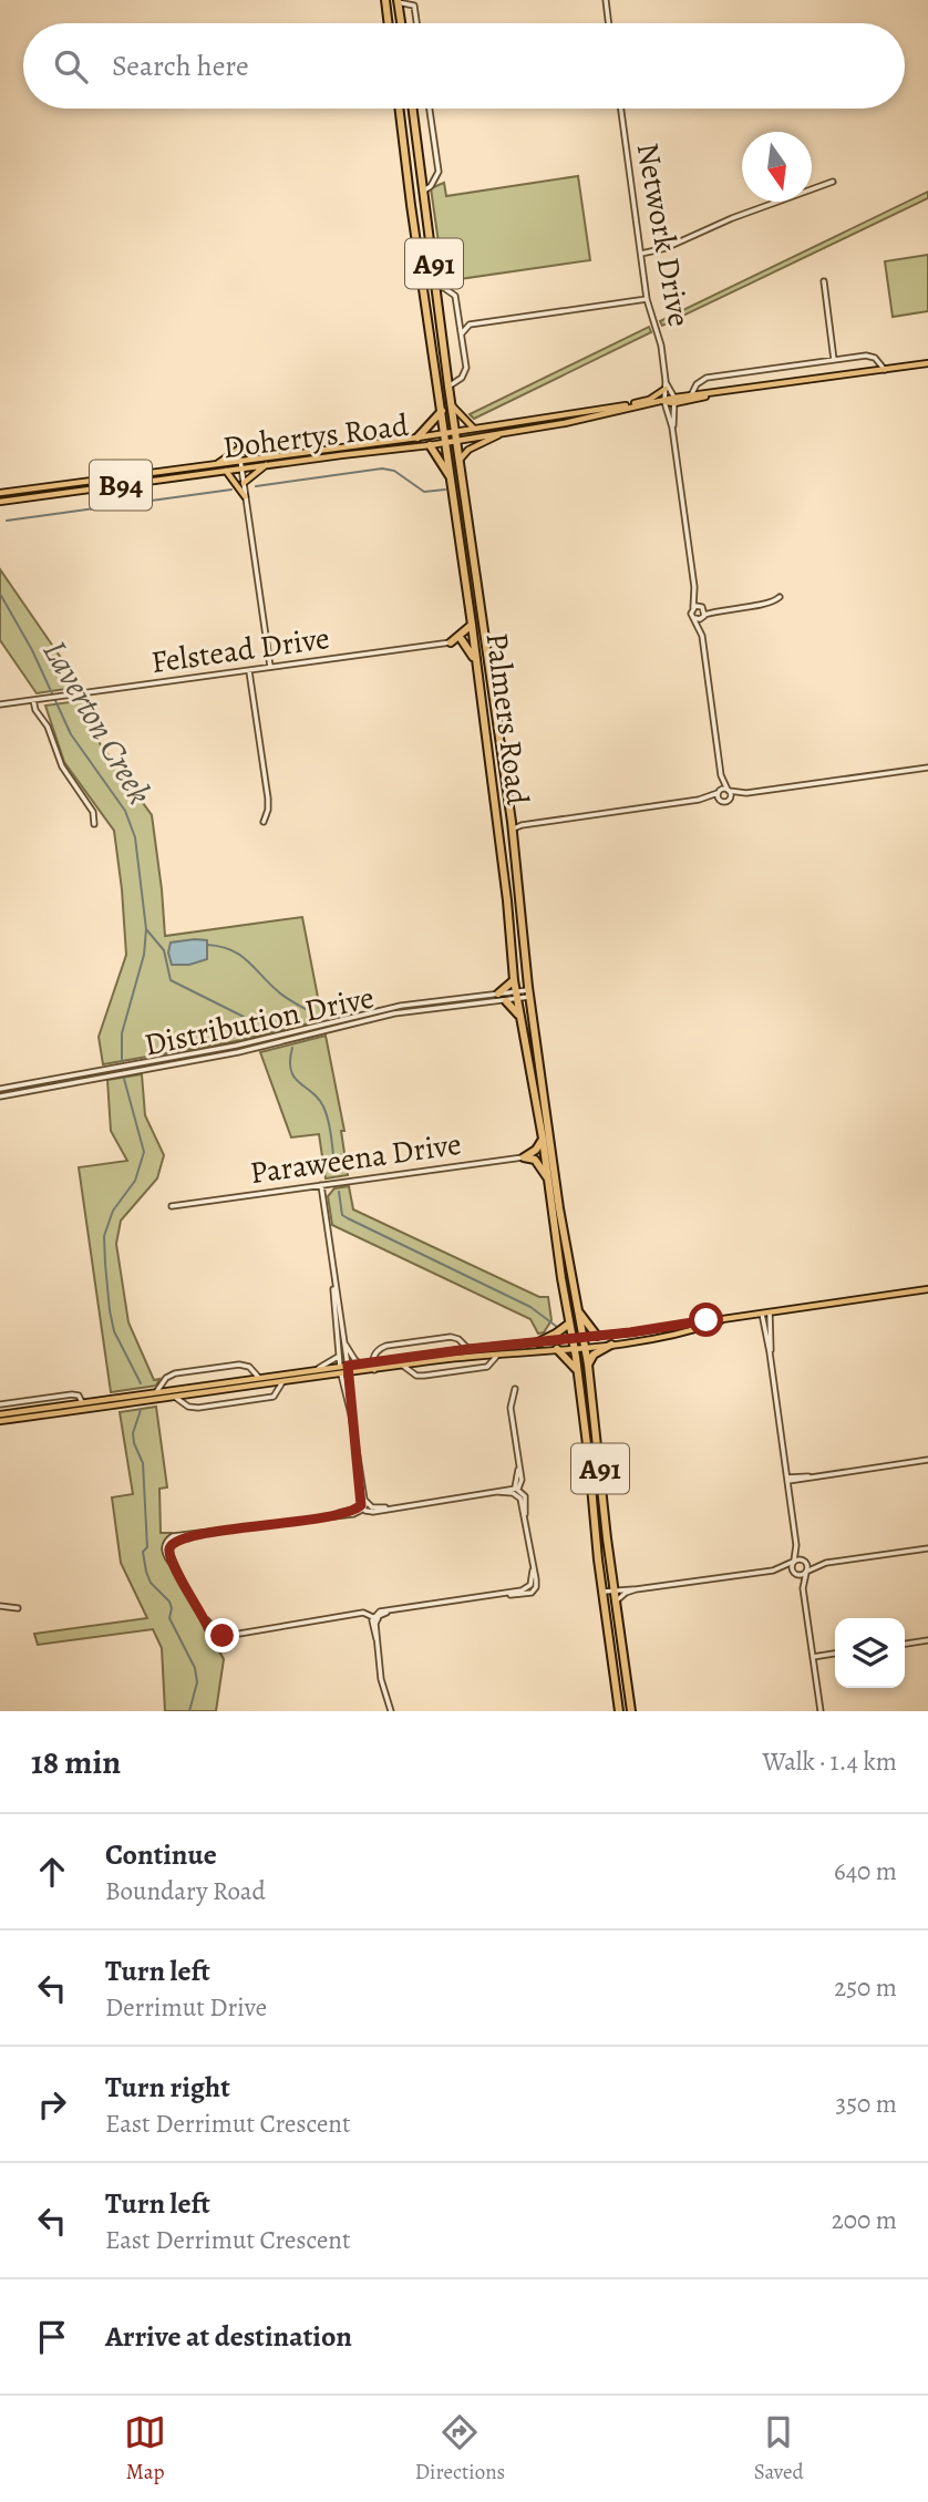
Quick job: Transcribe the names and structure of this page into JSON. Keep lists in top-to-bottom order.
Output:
{
  "streets": {
    "highway": ["A91", "Palmers Road"],
    "main road": ["Dohertys Road", "B94"],
    "street": [
      "Network Drive",
      "Felstead Drive",
      "Distribution Drive",
      "Paraweena Drive"
    ]
  },
  "crossings": [
    ["Network Drive", "Dohertys Road"],
    ["A91", "Palmers Road"],
    ["Dohertys Road", "Palmers Road"],
    ["Felstead Drive", "Palmers Road"],
    ["Palmers Road", "Distribution Drive"],
    ["Palmers Road", "Paraweena Drive"]
  ],
  "water": ["Laverton Creek"],
  "north": "bottom",
  "page": {
    "search": "Search here",
    "heading": ["18 min", "Walk · 1.4 km"],
    "list": [
      ["Continue", "Boundary Road", "640 m"],
      ["Turn left", "Derrimut Drive", "250 m"],
      ["Turn right", "East Derrimut Crescent", "350 m"],
      ["Turn left", "East Derrimut Crescent", "200 m"],
      "Arrive at destination"
    ],
    "nav": ["Map", "Directions", "Saved"]
  }
}
